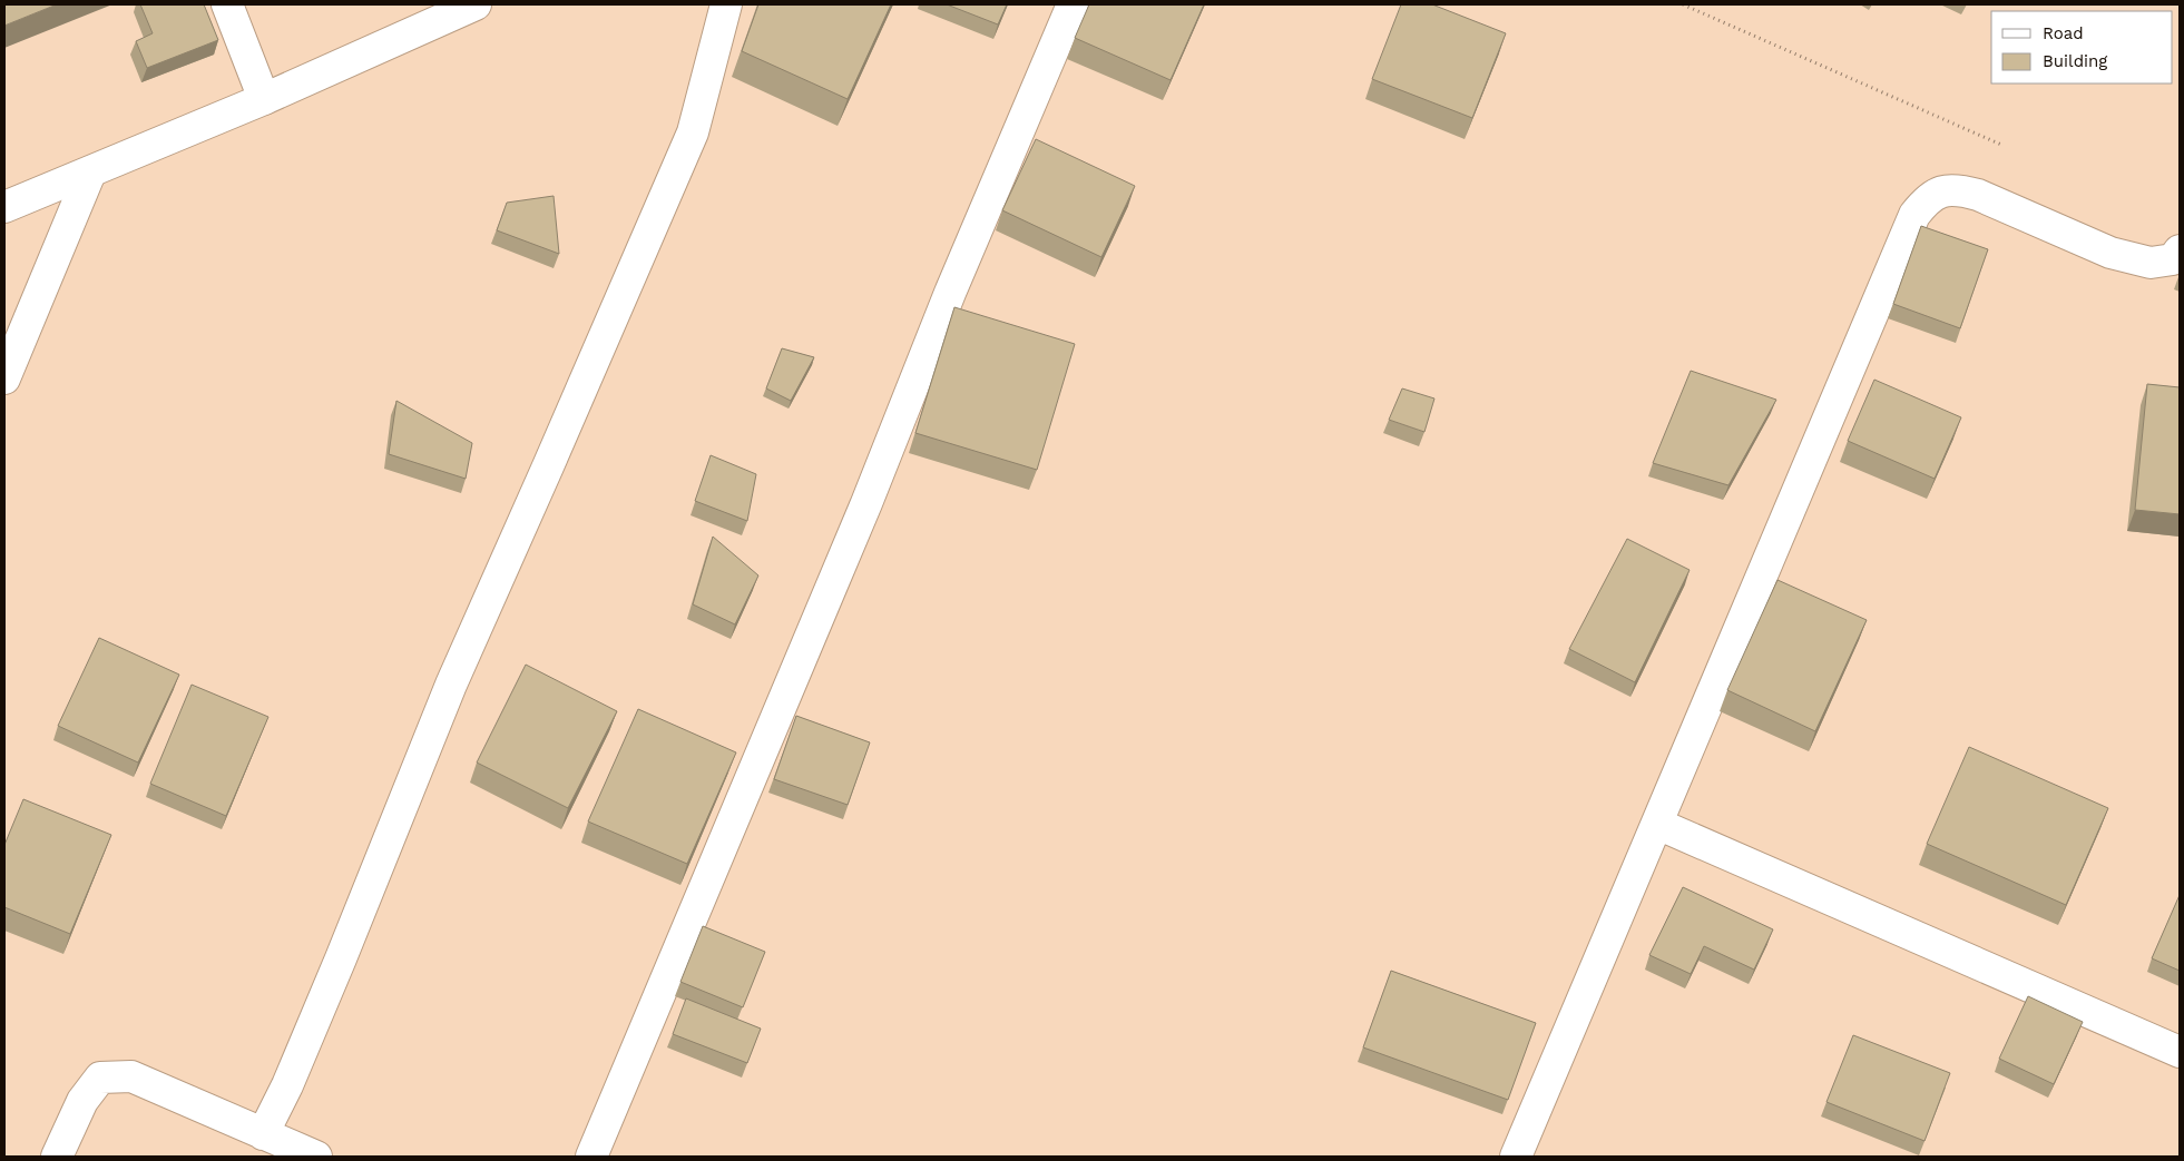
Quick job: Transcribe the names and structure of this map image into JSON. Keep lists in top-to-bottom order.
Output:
{
  "legend": ["Road", "Building"]
}
